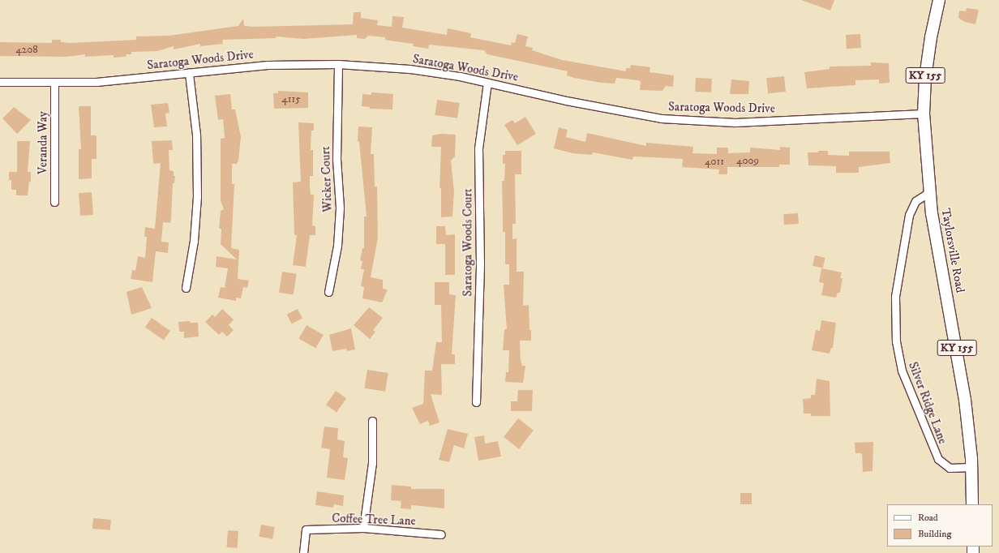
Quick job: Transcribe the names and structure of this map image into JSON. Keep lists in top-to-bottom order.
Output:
{
  "streets": {
    "main road": ["KY 155", "Taylorsville Road"],
    "street": [
      "Saratoga Woods Drive",
      "Veranda Way",
      "Wicker Court",
      "Saratoga Woods Court",
      "Silver Ridge Lane",
      "Coffee Tree Lane"
    ]
  },
  "crossings": [
    ["Saratoga Woods Drive", "Veranda Way"],
    ["Saratoga Woods Drive", "Wicker Court"],
    ["Saratoga Woods Drive", "Saratoga Woods Court"],
    ["Saratoga Woods Drive", "Taylorsville Road"],
    ["Taylorsville Road", "Silver Ridge Lane"]
  ],
  "house_numbers": [
    "4208",
    "4115",
    "4009",
    "4011"
  ],
  "legend": ["Road", "Building"]
}
